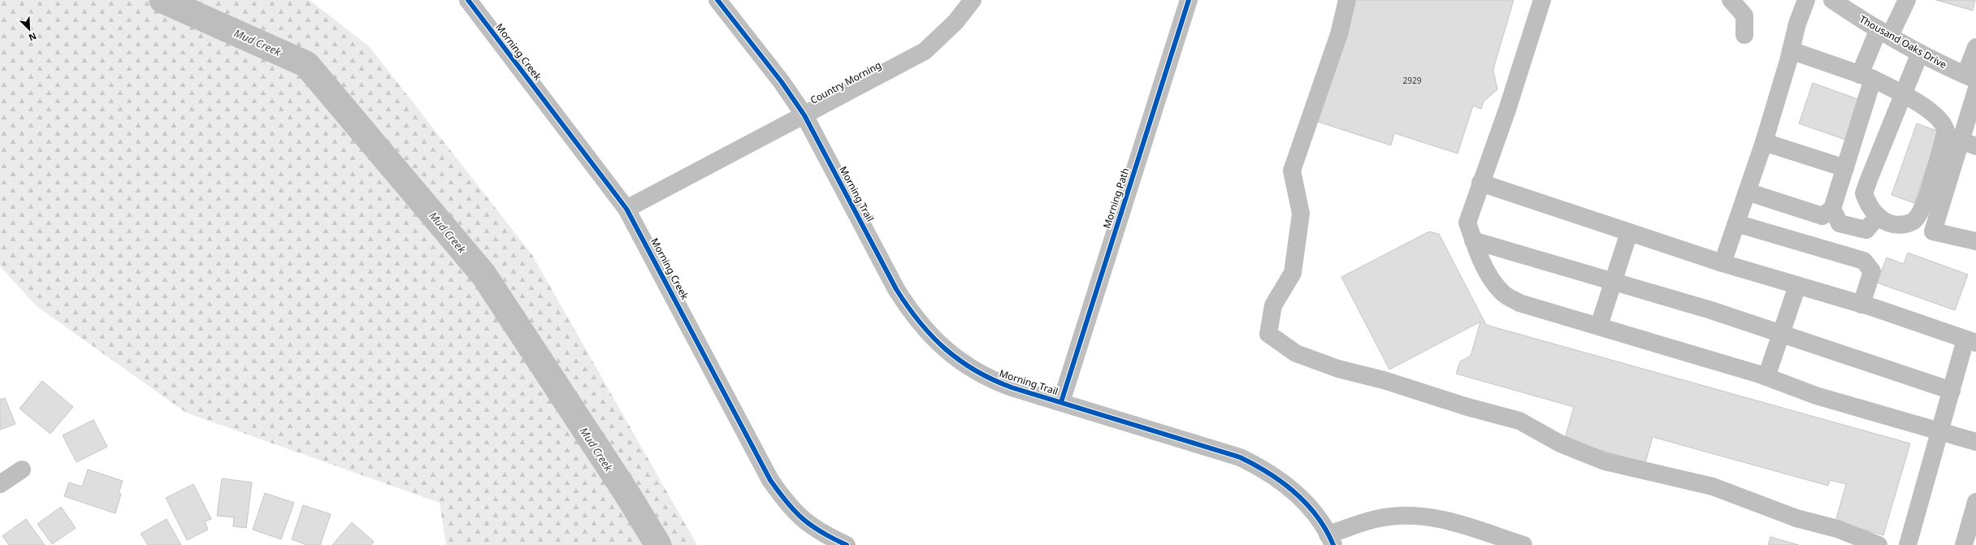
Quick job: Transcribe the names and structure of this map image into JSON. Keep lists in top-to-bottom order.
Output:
{
  "streets": {
    "street": [
      "Thousand Oaks Drive",
      "Morning Creek",
      "Country Morning",
      "Morning Trail",
      "Morning Path"
    ]
  },
  "crossings": [
    ["Morning Creek", "Country Morning"],
    ["Country Morning", "Morning Trail"],
    ["Morning Trail", "Morning Path"]
  ],
  "water": ["Mud Creek"],
  "house_numbers": ["2929"],
  "north": "bottom right"
}
